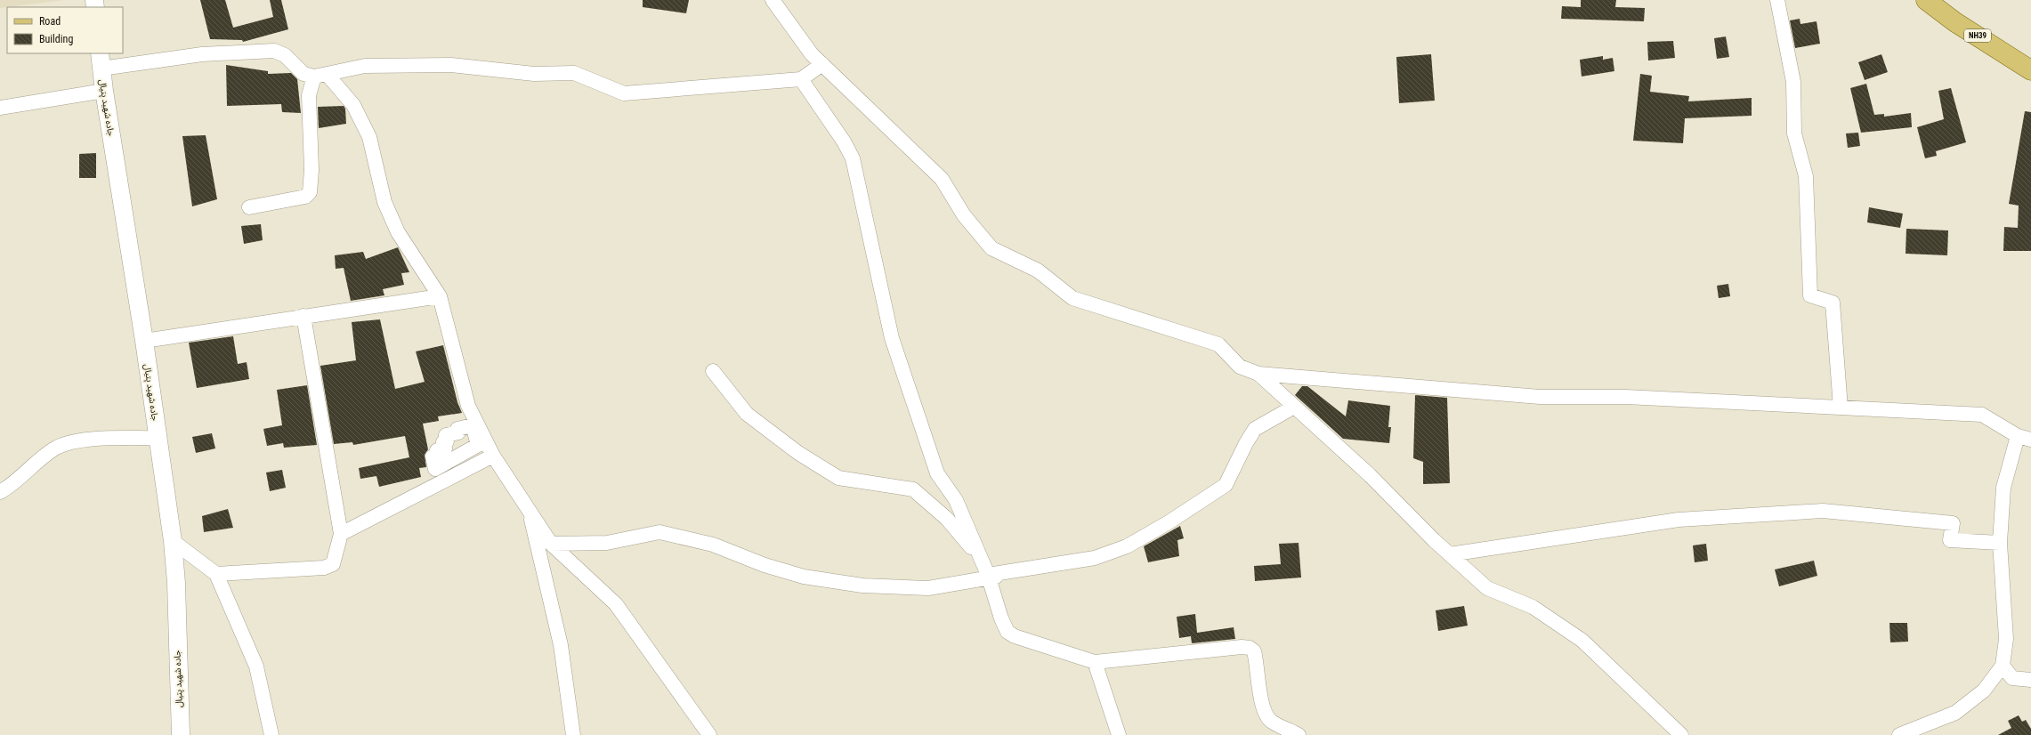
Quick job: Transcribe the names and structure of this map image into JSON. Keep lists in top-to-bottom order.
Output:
{
  "streets": {
    "main road": ["NH39"],
    "street": ["جاده شهید پتیال"]
  },
  "legend": ["Road", "Building"]
}
